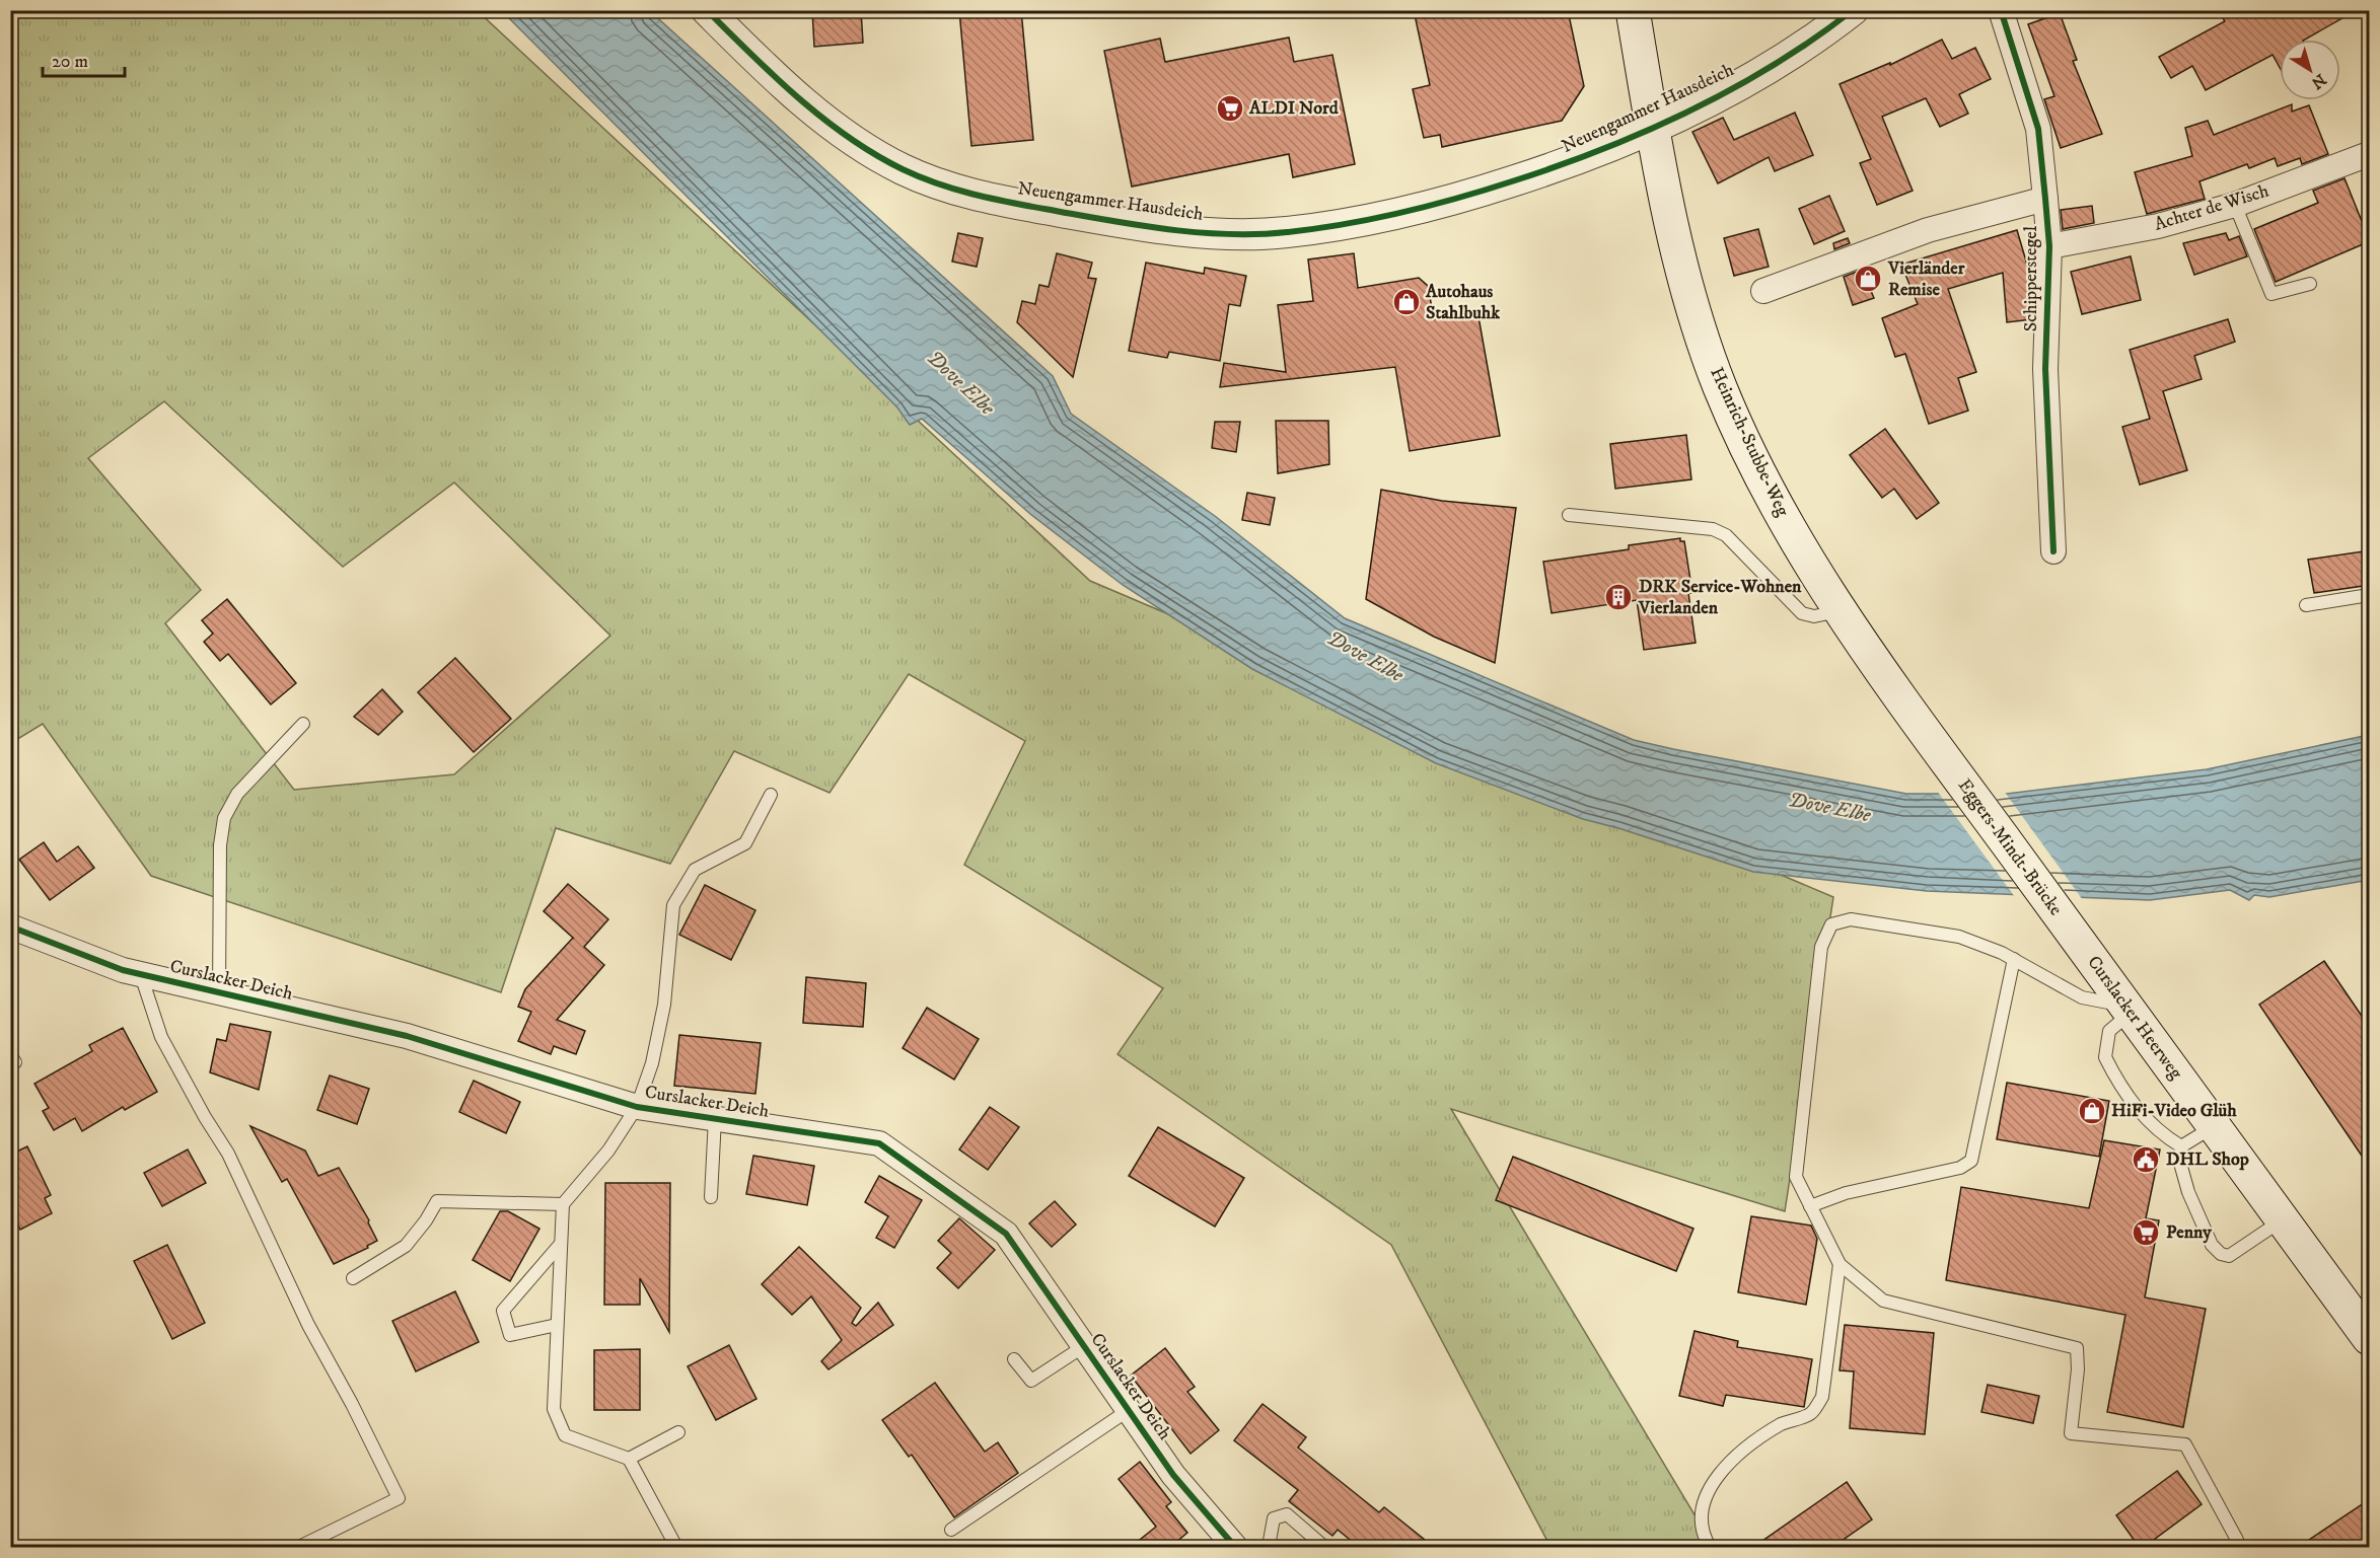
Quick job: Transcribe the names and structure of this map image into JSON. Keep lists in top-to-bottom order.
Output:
{
  "streets": {
    "main road": ["Heinrich-Stubbe-Weg", "Eggers-Mindt-Brücke", "Curslacker Heerweg"],
    "street": [
      "Neuengammer Hausdeich",
      "Achter de Wisch",
      "Schipperstegel",
      "Curslacker Deich"
    ]
  },
  "crossings": [
    ["Neuengammer Hausdeich", "Heinrich-Stubbe-Weg"],
    ["Achter de Wisch", "Schipperstegel"],
    ["Heinrich-Stubbe-Weg", "Eggers-Mindt-Brücke"],
    ["Eggers-Mindt-Brücke", "Curslacker Heerweg"]
  ],
  "water": ["Dove Elbe"],
  "places": {
    "supermarket": ["ALDI Nord", "Penny"],
    "shop": ["Vierländer Remise", "Autohaus Stahlbuhk", "HiFi-Video Glüh"],
    "building": ["DRK Service-Wohnen Vierlanden"],
    "public building": ["DHL Shop"]
  },
  "scale_bar": "20 m",
  "north": "bottom right"
}
